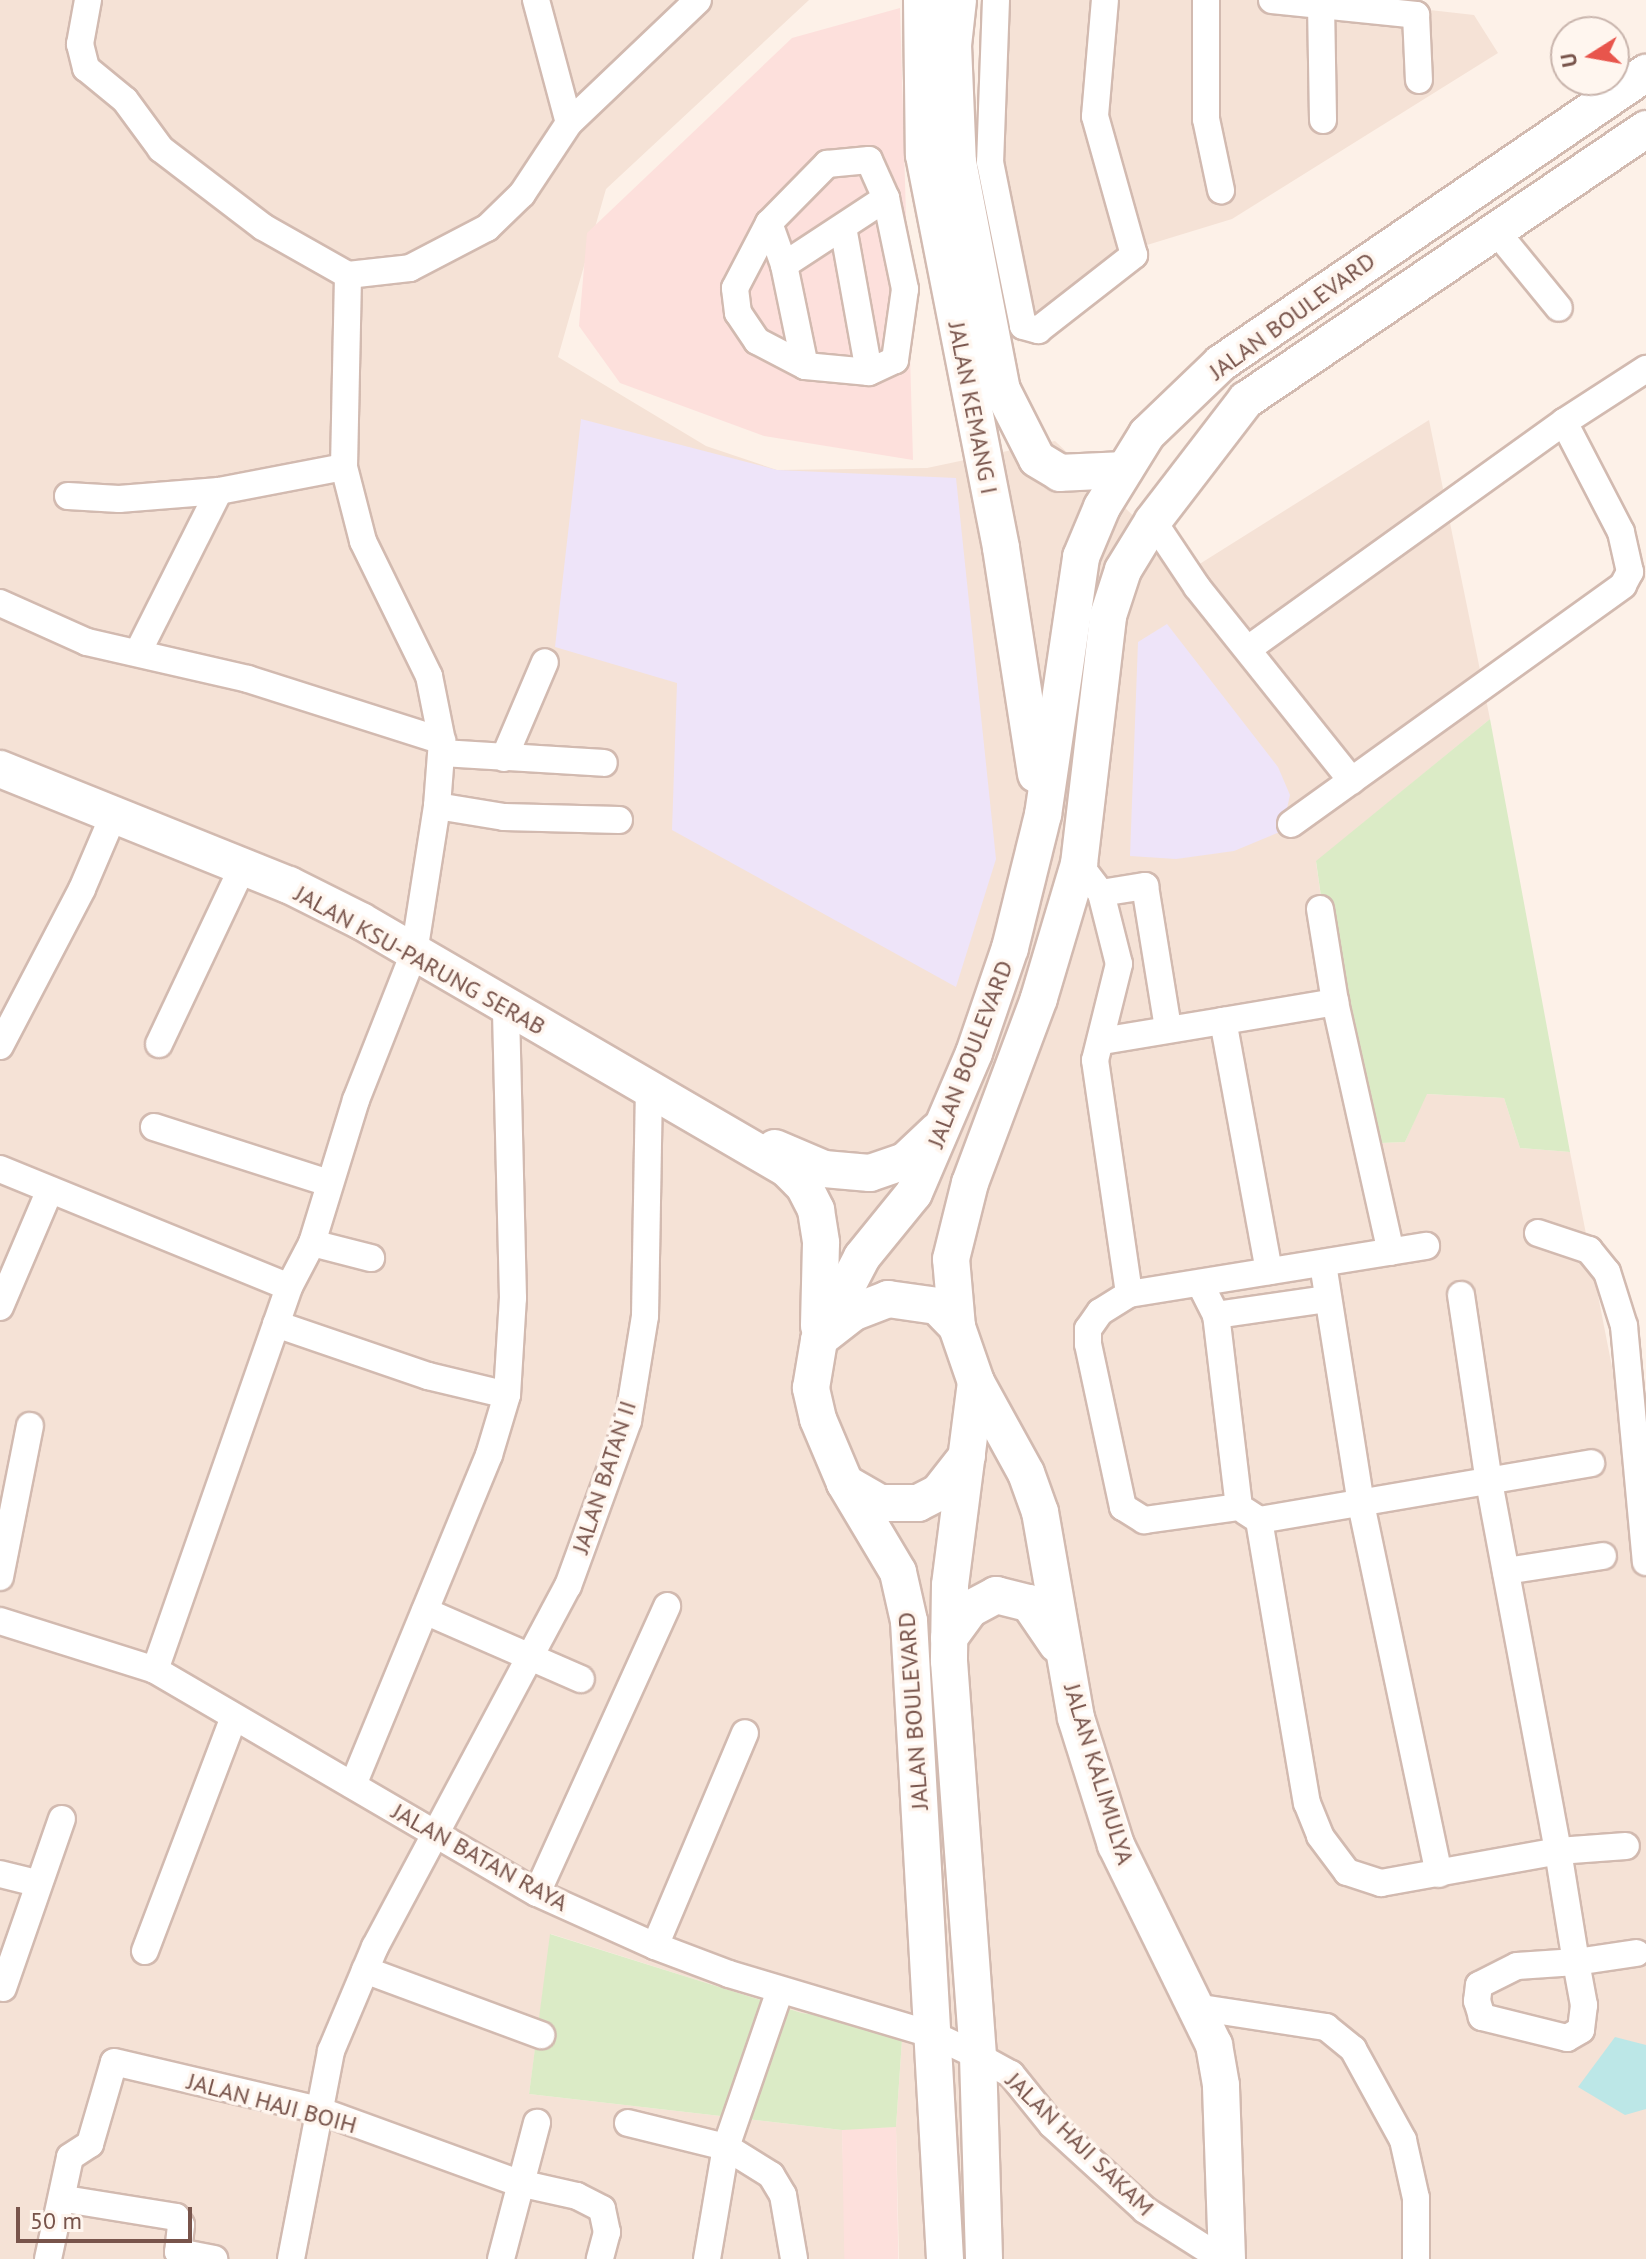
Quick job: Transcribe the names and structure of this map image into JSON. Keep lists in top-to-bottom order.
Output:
{
  "streets": {
    "main road": [
      "JALAN BOULEVARD",
      "JALAN KEMANG I",
      "JALAN KSU-PARUNG SERAB",
      "JALAN KALIMULYA"
    ],
    "street": [
      "JALAN BATAN II",
      "JALAN BATAN RAYA",
      "JALAN HAJI BOIH",
      "JALAN HAJI SAKAM"
    ]
  },
  "crossings": [
    ["JALAN BOULEVARD", "JALAN KEMANG I"],
    ["JALAN BOULEVARD", "JALAN KSU-PARUNG SERAB"],
    ["JALAN BOULEVARD", "JALAN KALIMULYA"],
    ["JALAN BOULEVARD", "JALAN BATAN RAYA"],
    ["JALAN BOULEVARD", "JALAN HAJI SAKAM"],
    ["JALAN KSU-PARUNG SERAB", "JALAN BATAN II"],
    ["JALAN KSU-PARUNG SERAB", "JALAN KALIMULYA"],
    ["JALAN BATAN II", "JALAN BATAN RAYA"],
    ["JALAN BATAN II", "JALAN HAJI BOIH"],
    ["JALAN KALIMULYA", "JALAN HAJI SAKAM"],
    ["JALAN BATAN RAYA", "JALAN HAJI SAKAM"]
  ],
  "scale_bar": "50 m",
  "north": "left"
}
